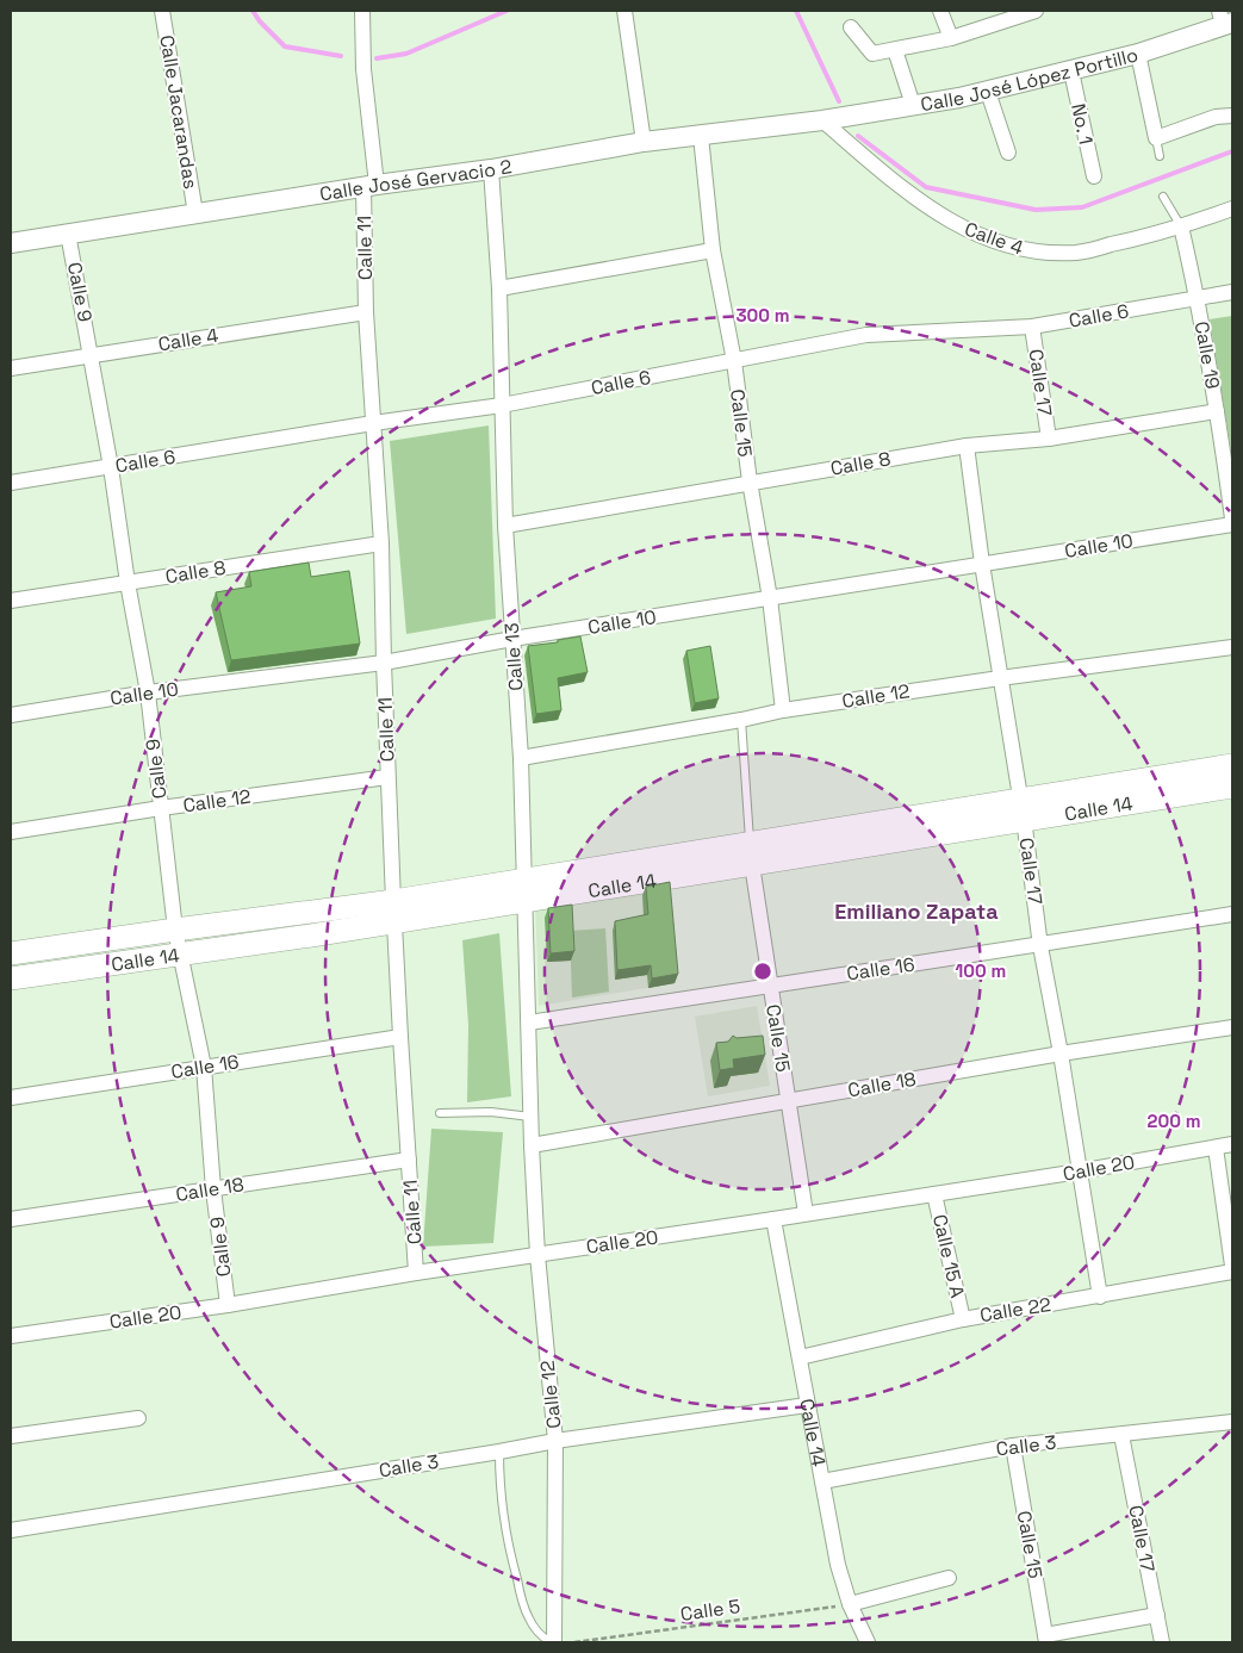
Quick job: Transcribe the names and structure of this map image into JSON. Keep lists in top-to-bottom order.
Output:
{
  "streets": {
    "main road": ["Calle 14"],
    "street": [
      "Calle José López Portillo",
      "Calle Jacarandas",
      "No. 1",
      "Calle José Gervacio 2",
      "Calle 4",
      "Calle 11",
      "Calle 9",
      "Calle 6",
      "Calle 19",
      "Calle 17",
      "Calle 15",
      "Calle 8",
      "Calle 10",
      "Calle 13",
      "Calle 12",
      "Calle 16",
      "Calle 18",
      "Calle 20",
      "Calle 15 A",
      "Calle 22",
      "Calle 3"
    ],
    "path": ["Calle 5"]
  },
  "crossings": [
    ["Calle José López Portillo", "No. 1"],
    ["Calle José López Portillo", "Calle José Gervacio 2"],
    ["Calle José López Portillo", "Calle 4"],
    ["Calle Jacarandas", "Calle José Gervacio 2"],
    ["Calle José Gervacio 2", "Calle 4"],
    ["Calle José Gervacio 2", "Calle 11"],
    ["Calle José Gervacio 2", "Calle 9"],
    ["Calle José Gervacio 2", "Calle 15"],
    ["Calle José Gervacio 2", "Calle 13"],
    ["Calle 4", "Calle 11"],
    ["Calle 4", "Calle 9"],
    ["Calle 4", "Calle 19"],
    ["Calle 11", "Calle 6"],
    ["Calle 11", "Calle 8"],
    ["Calle 11", "Calle 10"],
    ["Calle 11", "Calle 12"],
    ["Calle 11", "Calle 14"],
    ["Calle 11", "Calle 16"],
    ["Calle 11", "Calle 18"],
    ["Calle 11", "Calle 20"],
    ["Calle 9", "Calle 6"],
    ["Calle 9", "Calle 8"],
    ["Calle 9", "Calle 10"],
    ["Calle 9", "Calle 12"],
    ["Calle 9", "Calle 14"],
    ["Calle 9", "Calle 16"],
    ["Calle 9", "Calle 18"],
    ["Calle 9", "Calle 20"],
    ["Calle 6", "Calle 19"],
    ["Calle 6", "Calle 17"],
    ["Calle 6", "Calle 15"],
    ["Calle 6", "Calle 13"],
    ["Calle 19", "Calle 8"],
    ["Calle 17", "Calle 8"],
    ["Calle 17", "Calle 10"],
    ["Calle 17", "Calle 12"],
    ["Calle 17", "Calle 14"],
    ["Calle 17", "Calle 16"],
    ["Calle 17", "Calle 18"],
    ["Calle 17", "Calle 20"],
    ["Calle 17", "Calle 22"],
    ["Calle 17", "Calle 3"],
    ["Calle 15", "Calle 8"],
    ["Calle 15", "Calle 10"],
    ["Calle 15", "Calle 12"],
    ["Calle 15", "Calle 14"],
    ["Calle 15", "Calle 16"],
    ["Calle 15", "Calle 18"],
    ["Calle 15", "Calle 20"],
    ["Calle 15", "Calle 3"],
    ["Calle 8", "Calle 13"],
    ["Calle 10", "Calle 13"],
    ["Calle 13", "Calle 12"],
    ["Calle 13", "Calle 14"],
    ["Calle 13", "Calle 16"],
    ["Calle 13", "Calle 18"],
    ["Calle 12", "Calle 18"],
    ["Calle 12", "Calle 20"],
    ["Calle 12", "Calle 3"],
    ["Calle 14", "Calle 20"],
    ["Calle 14", "Calle 22"],
    ["Calle 14", "Calle 3"],
    ["Calle 14", "Calle 5"],
    ["Calle 20", "Calle 15 A"],
    ["Calle 15 A", "Calle 22"]
  ],
  "districts": ["Emiliano Zapata"],
  "rings": ["300 m", "100 m", "200 m"]
}
